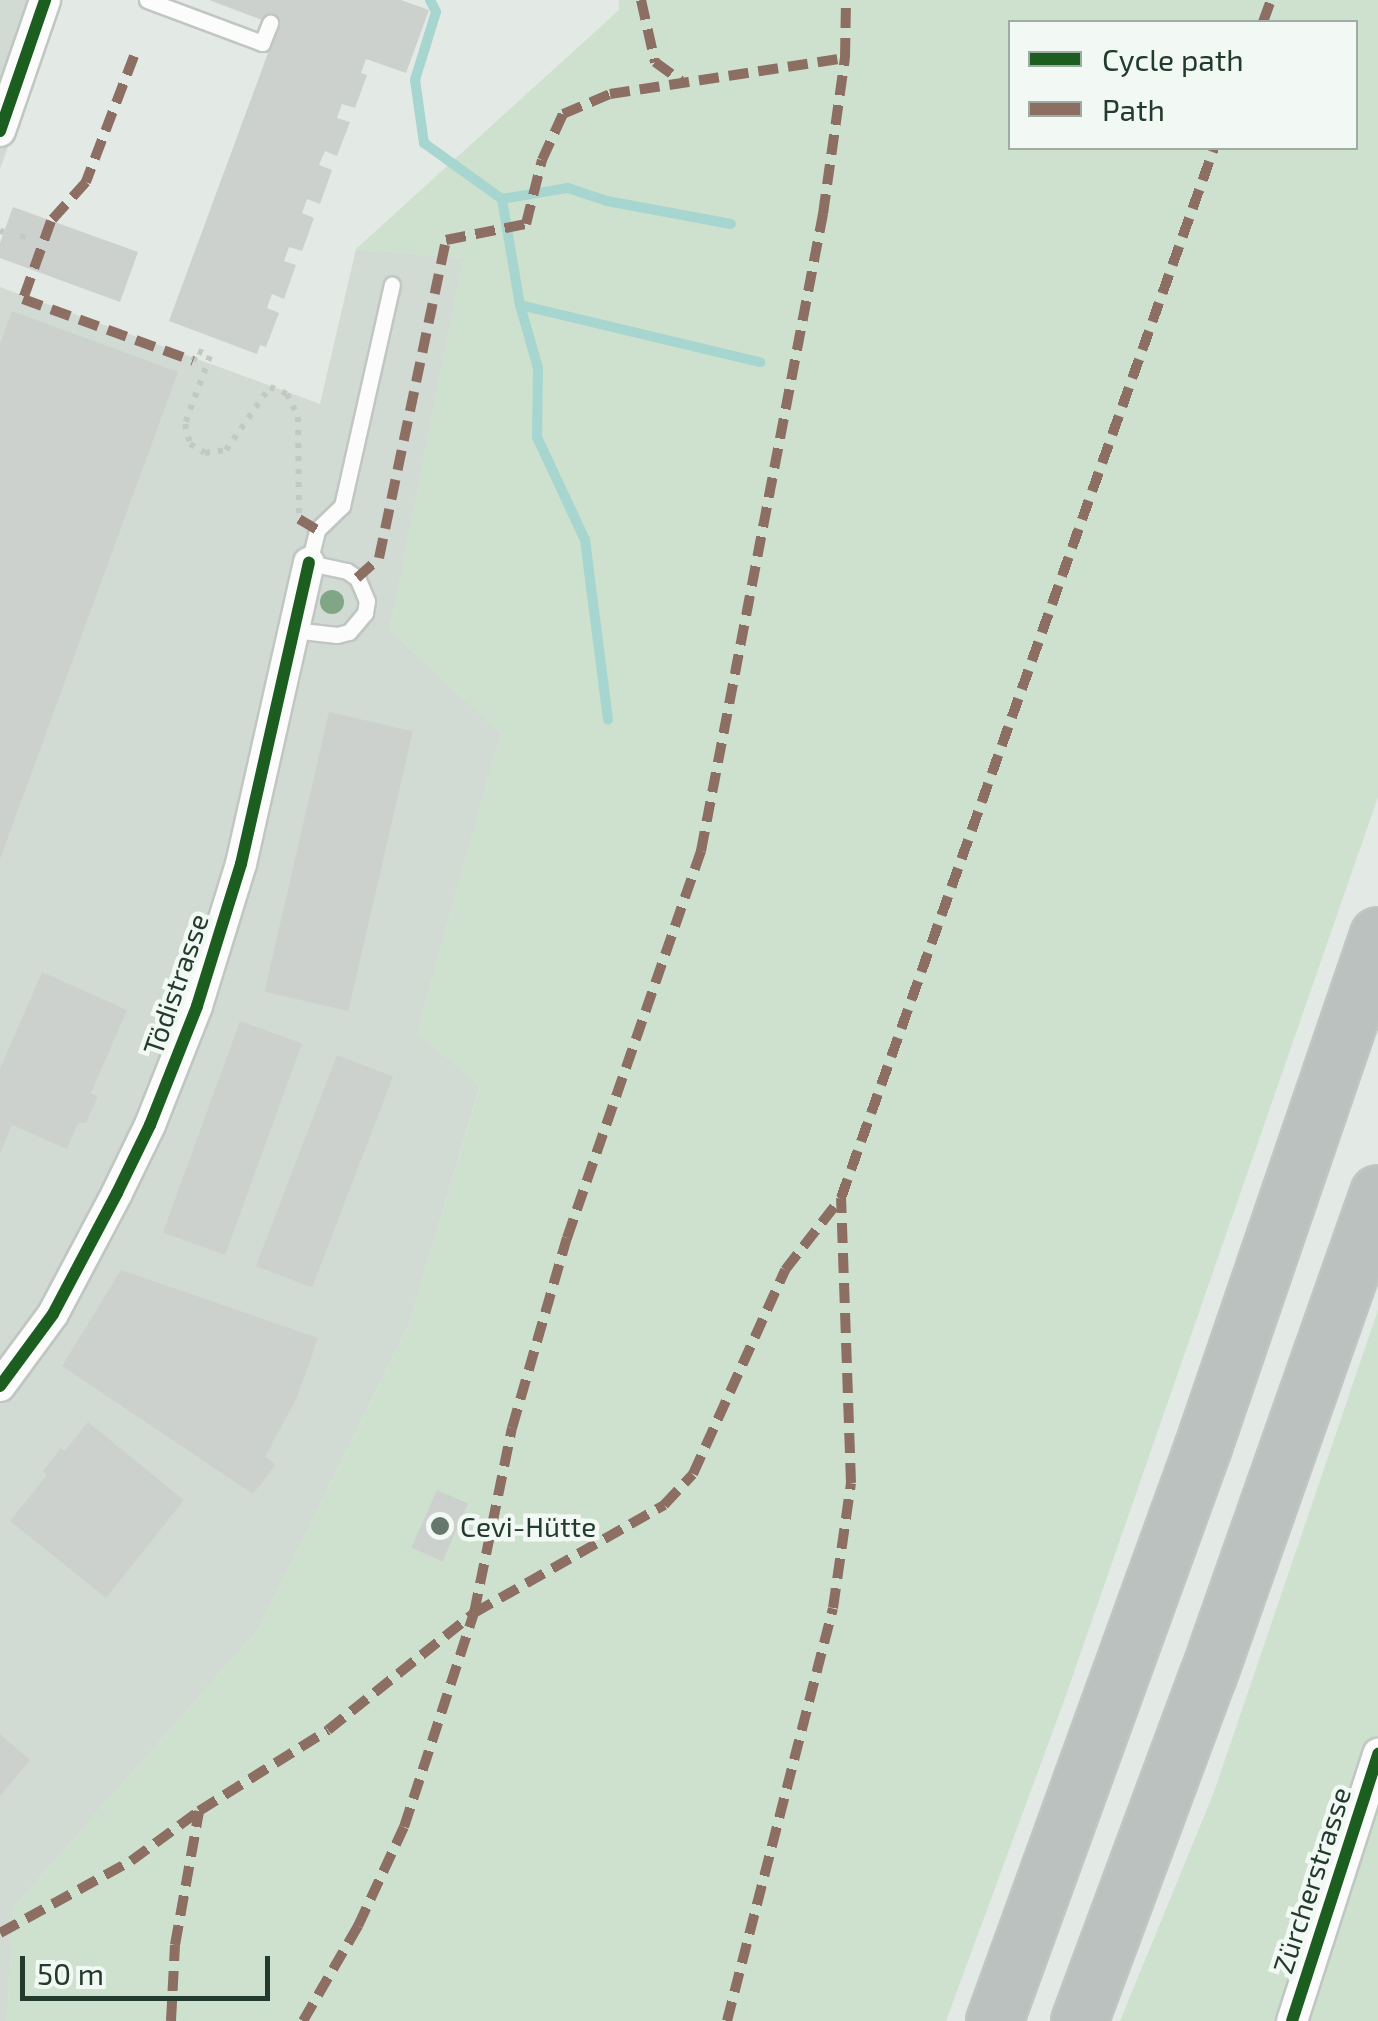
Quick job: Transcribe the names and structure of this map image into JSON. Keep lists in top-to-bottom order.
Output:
{
  "streets": {
    "street": ["Tödistrasse", "Zürcherstrasse"]
  },
  "places": ["Cevi-Hütte"],
  "legend": ["Cycle path", "Path"],
  "scale_bar": "50 m"
}
